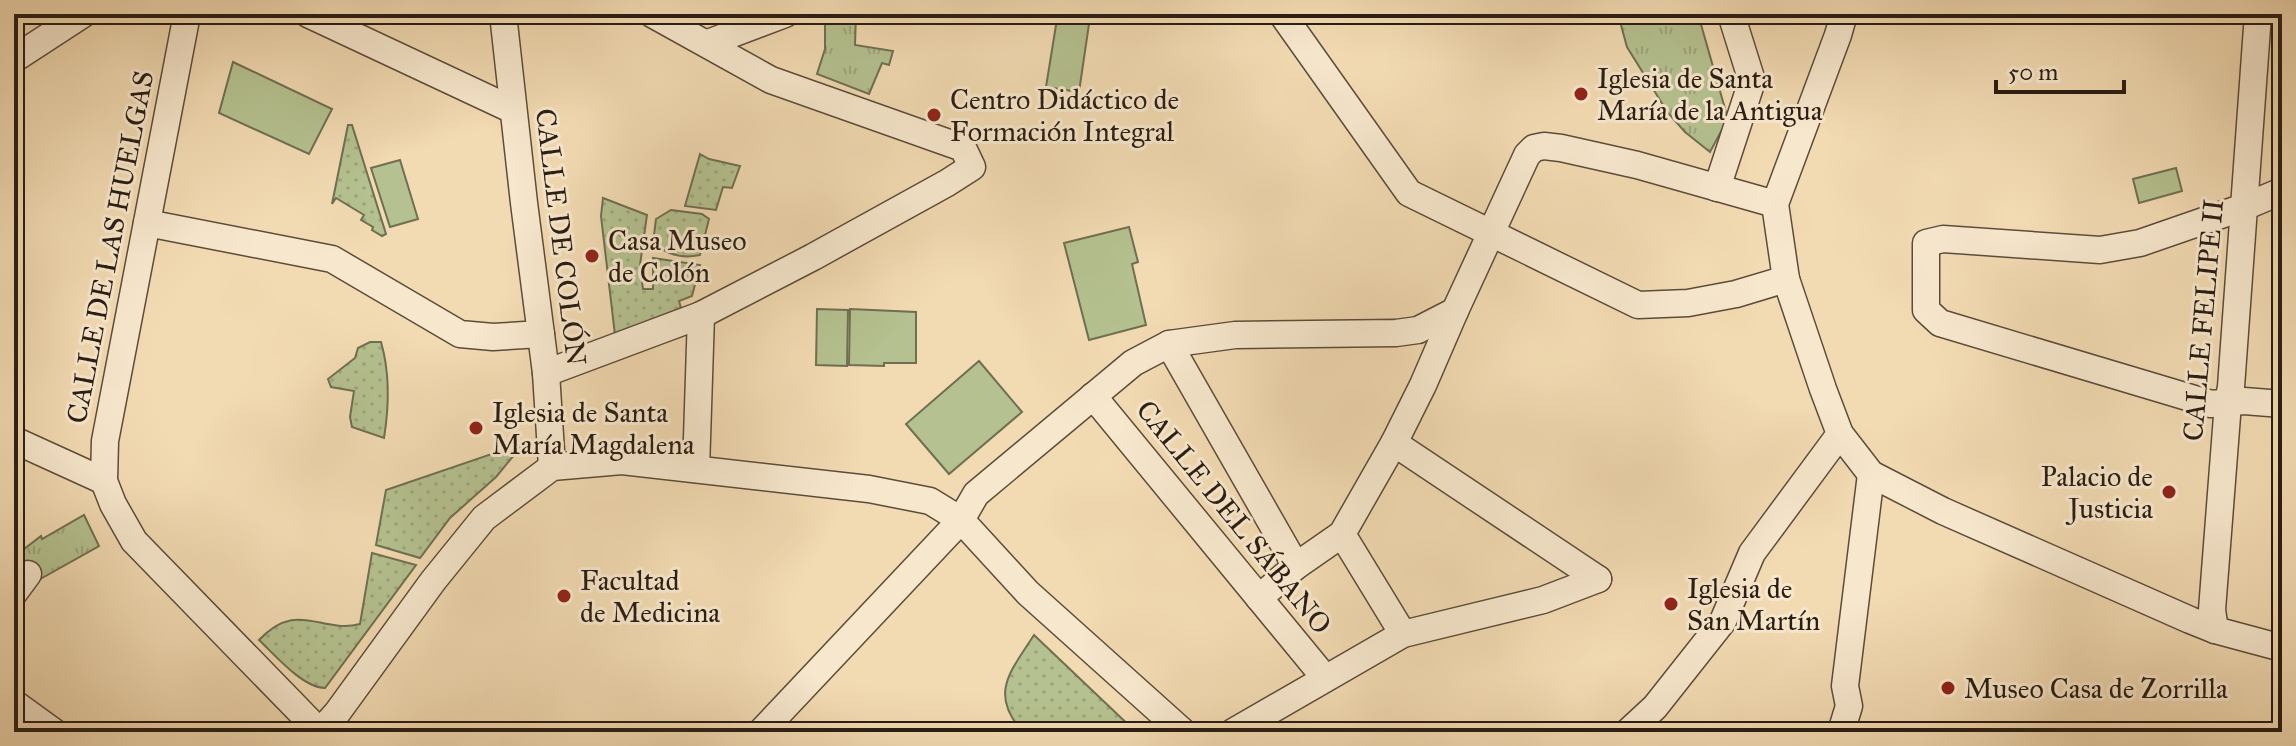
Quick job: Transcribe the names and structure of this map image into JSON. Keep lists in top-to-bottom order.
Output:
{
  "streets": {
    "street": [
      "CALLE DE COLÓN",
      "CALLE DE LAS HUELGAS",
      "CALLE FELIPE II",
      "CALLE DEL SÁBANO"
    ]
  },
  "places": [
    "Iglesia de Santa María de la Antigua",
    "Centro Didáctico de Formación Integral",
    "Casa Museo de Colón",
    "Iglesia de Santa María Magdalena",
    "Palacio de Justicia",
    "Facultad de Medicina",
    "Iglesia de San Martín",
    "Museo Casa de Zorrilla"
  ],
  "scale_bar": "50 m"
}
